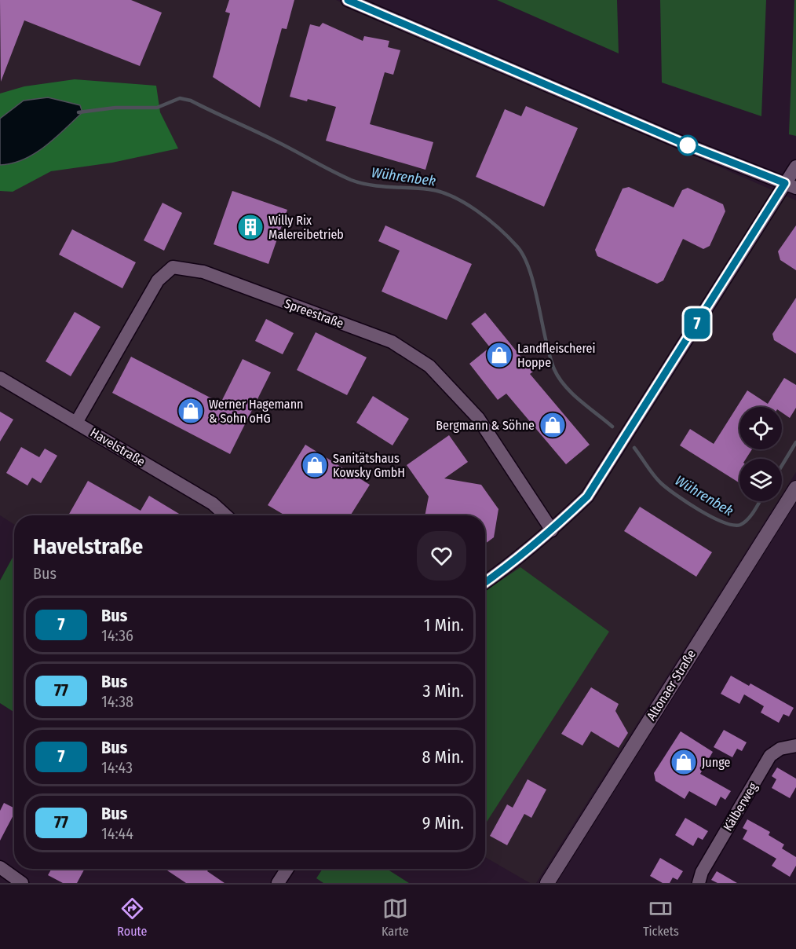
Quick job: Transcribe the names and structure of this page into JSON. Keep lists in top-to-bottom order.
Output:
{
  "streets": {
    "main road": ["Altonaer Straße"],
    "street": ["Spreestraße", "Havelstraße", "Kälberweg"]
  },
  "crossings": [
    ["Spreestraße", "Havelstraße"]
  ],
  "water": ["Wührenbek"],
  "places": {
    "building": ["Willy Rix Malereibetrieb"],
    "shop": [
      "Landfleischerei Hoppe",
      "Werner Hagemann & Sohn oHG",
      "Bergmann & Söhne",
      "Sanitätshaus Kowsky GmbH",
      "Junge"
    ]
  },
  "lines": ["bus line 7"],
  "page": {
    "on_map": "7",
    "heading": ["Havelstraße", "Bus"],
    "list": [
      {
        "mark": "7",
        "name": "Bus",
        "note": "14:36",
        "value": "1 Min."
      },
      {
        "mark": "77",
        "name": "Bus",
        "note": "14:38",
        "value": "3 Min."
      },
      {
        "mark": "7",
        "name": "Bus",
        "note": "14:43",
        "value": "8 Min."
      },
      {
        "mark": "77",
        "name": "Bus",
        "note": "14:44",
        "value": "9 Min."
      }
    ],
    "tabs": ["Route", "Karte", "Tickets"]
  }
}
